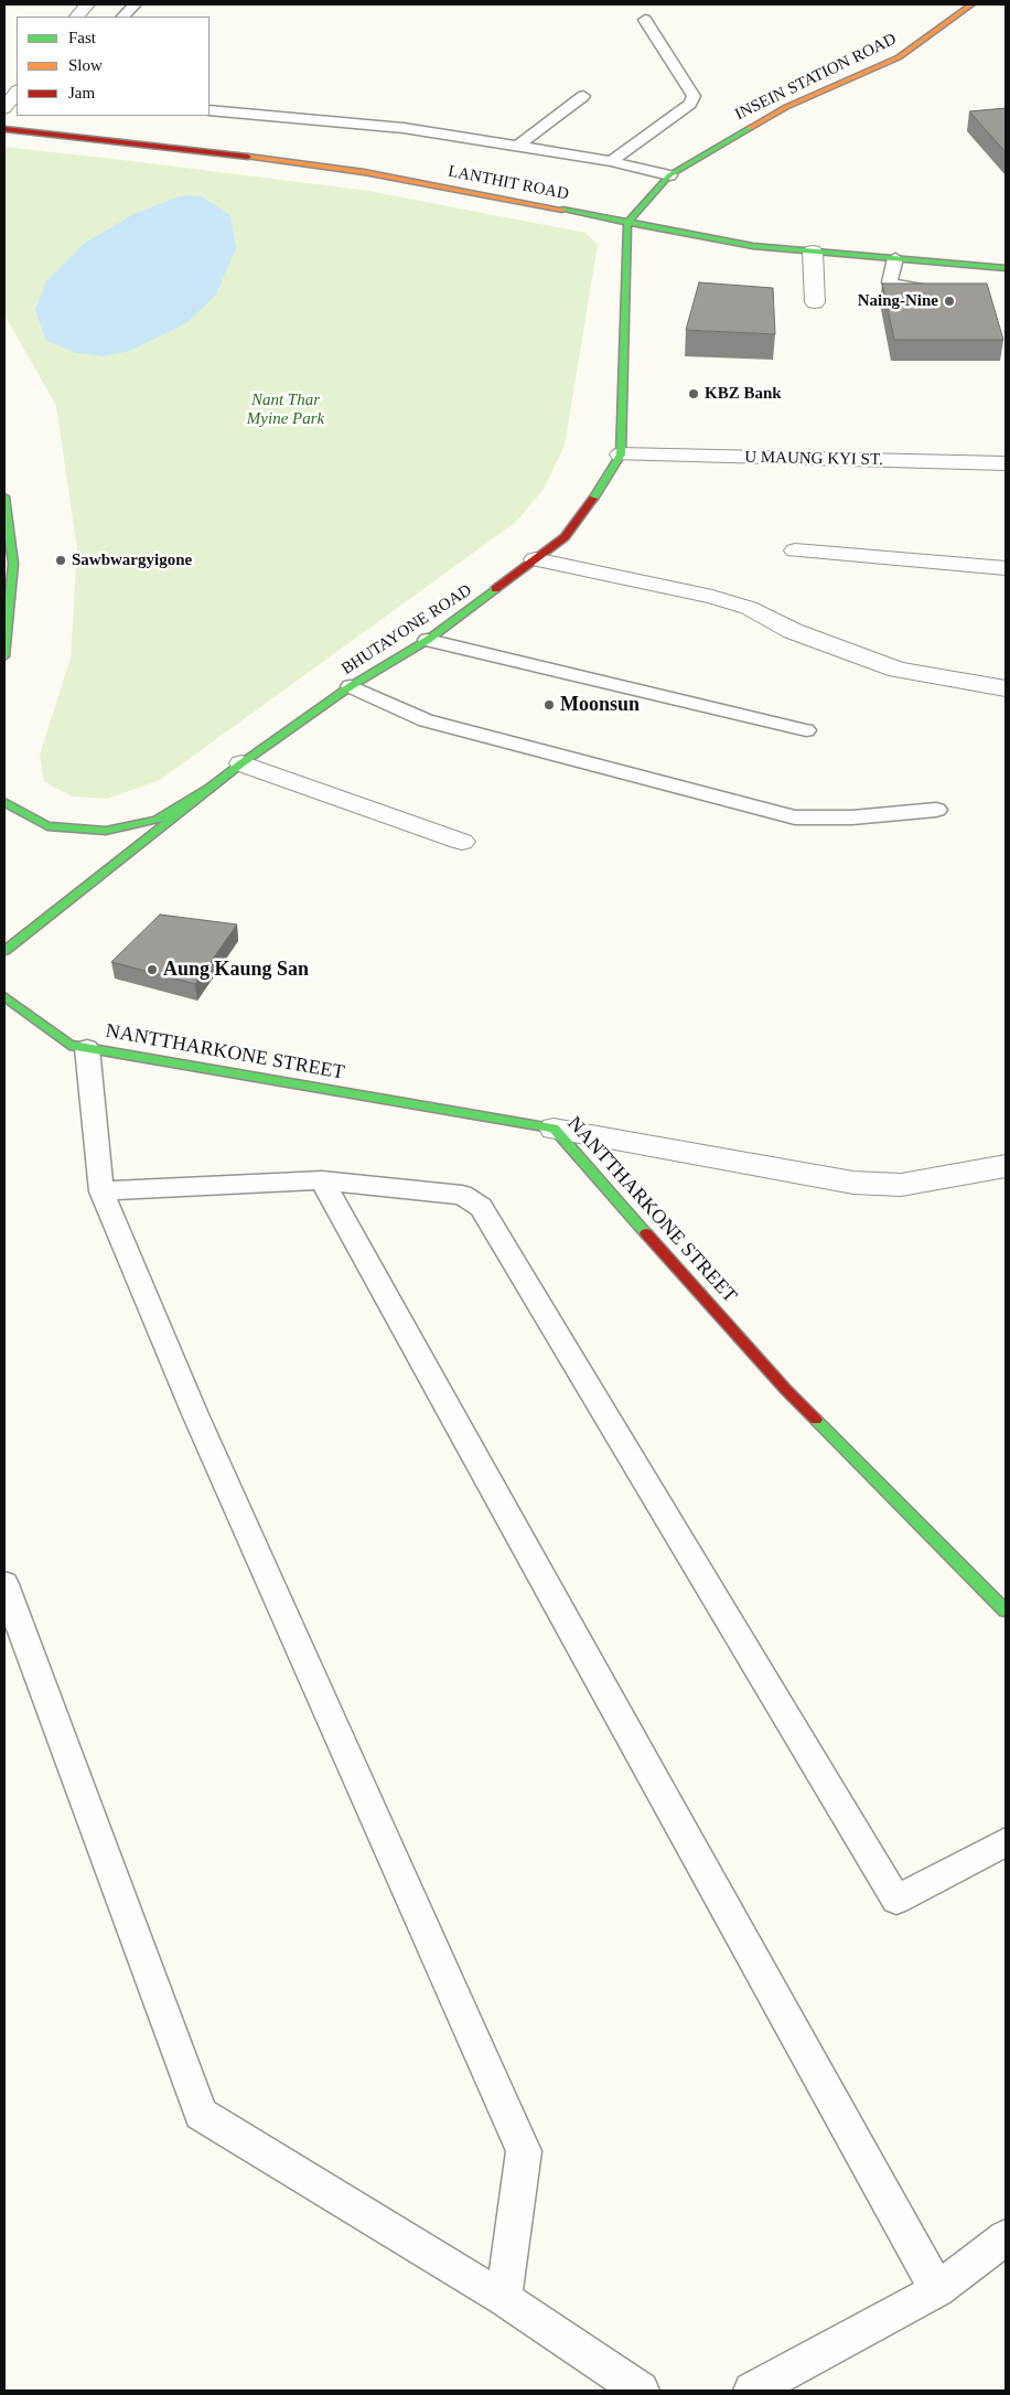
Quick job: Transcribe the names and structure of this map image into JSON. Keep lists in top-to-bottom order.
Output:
{
  "streets": {
    "main road": [
      "INSEIN STATION ROAD",
      "LANTHIT ROAD",
      "BHUTAYONE ROAD",
      "NANTTHARKONE STREET"
    ],
    "street": ["U MAUNG KYI ST."]
  },
  "crossings": [
    ["INSEIN STATION ROAD", "LANTHIT ROAD"],
    ["INSEIN STATION ROAD", "BHUTAYONE ROAD"],
    ["LANTHIT ROAD", "BHUTAYONE ROAD"],
    ["U MAUNG KYI ST.", "BHUTAYONE ROAD"]
  ],
  "parks": ["Nant Thar Myine Park"],
  "places": [
    "Naing-Nine",
    "KBZ Bank",
    "Sawbwargyigone",
    "Moonsun",
    "Aung Kaung San"
  ],
  "legend": ["Fast", "Slow", "Jam"]
}
